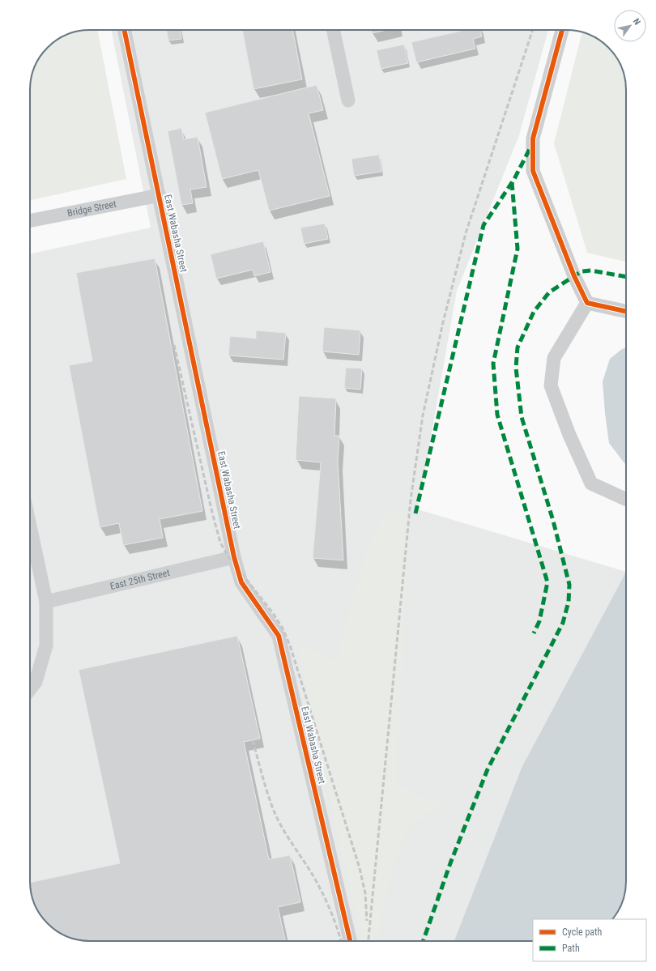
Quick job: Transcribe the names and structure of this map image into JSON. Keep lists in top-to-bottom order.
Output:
{
  "streets": {
    "street": ["Bridge Street", "East Wabasha Street", "East 25th Street"]
  },
  "crossings": [
    ["Bridge Street", "East Wabasha Street"],
    ["East Wabasha Street", "East 25th Street"]
  ],
  "legend": ["Cycle path", "Path"],
  "north": "top right"
}
